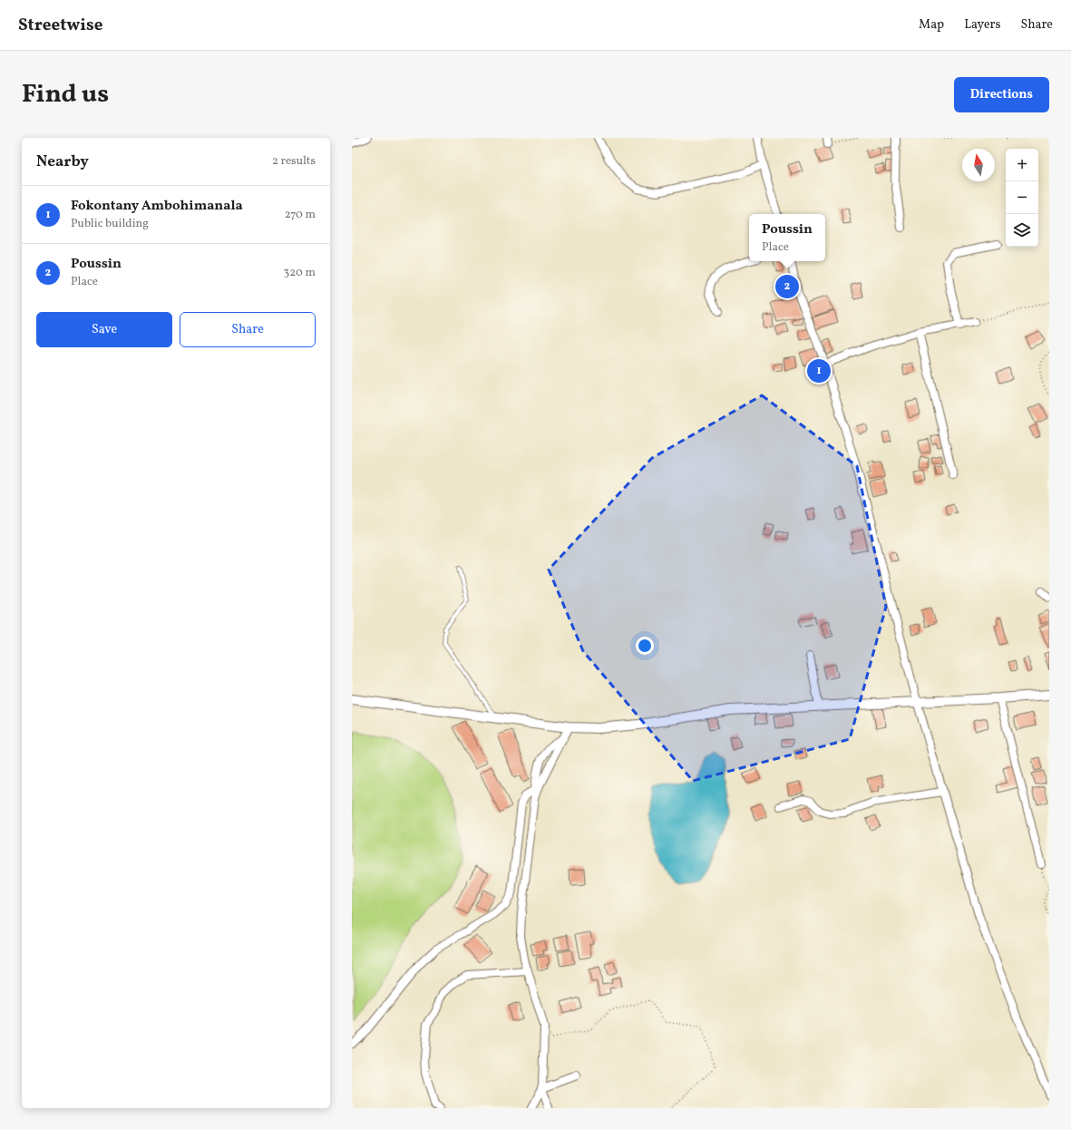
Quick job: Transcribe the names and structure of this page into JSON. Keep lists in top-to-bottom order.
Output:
{
  "north": "top",
  "page": {
    "header": "Streetwise",
    "nav": ["Map", "Layers", "Share"],
    "title": "Find us",
    "buttons": [
      "Directions",
      ["Save", "Share"]
    ],
    "heading": ["Nearby", "2 results"],
    "map_buttons": ["+", "−"],
    "list": [
      {
        "mark": "1",
        "name": "Fokontany Ambohimanala",
        "note": "Public building",
        "value": "270 m"
      },
      {
        "mark": "2",
        "name": "Poussin",
        "note": "Place",
        "value": "320 m"
      }
    ],
    "popup": ["Poussin", "Place"],
    "pins": ["2", "1"]
  }
}
